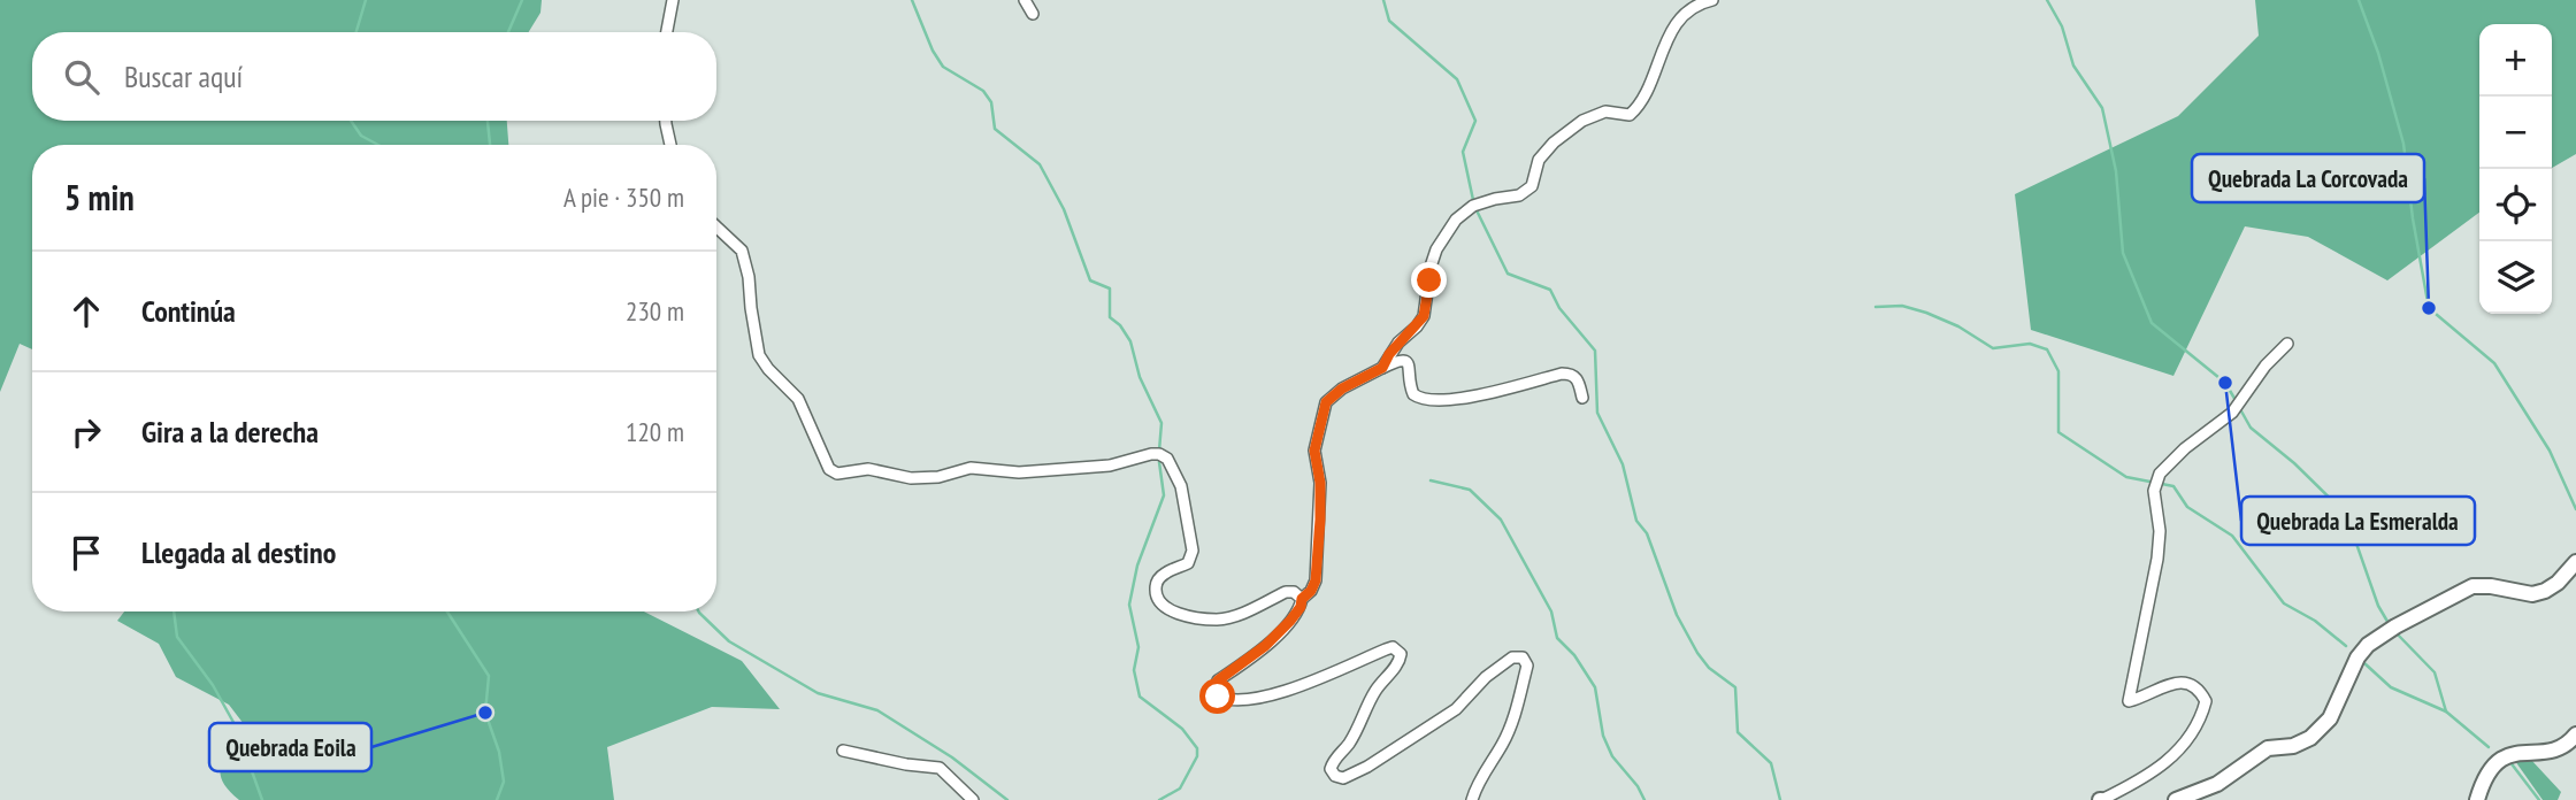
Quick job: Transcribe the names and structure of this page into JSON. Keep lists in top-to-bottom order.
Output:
{
  "places": ["Quebrada La Corcovada", "Quebrada La Esmeralda", "Quebrada Eoila"],
  "page": {
    "map_buttons": ["+", "−"],
    "search": "Buscar aquí",
    "heading": ["5 min", "A pie · 350 m"],
    "list": [
      ["Continúa", "230 m"],
      ["Gira a la derecha", "120 m"],
      "Llegada al destino"
    ]
  }
}
